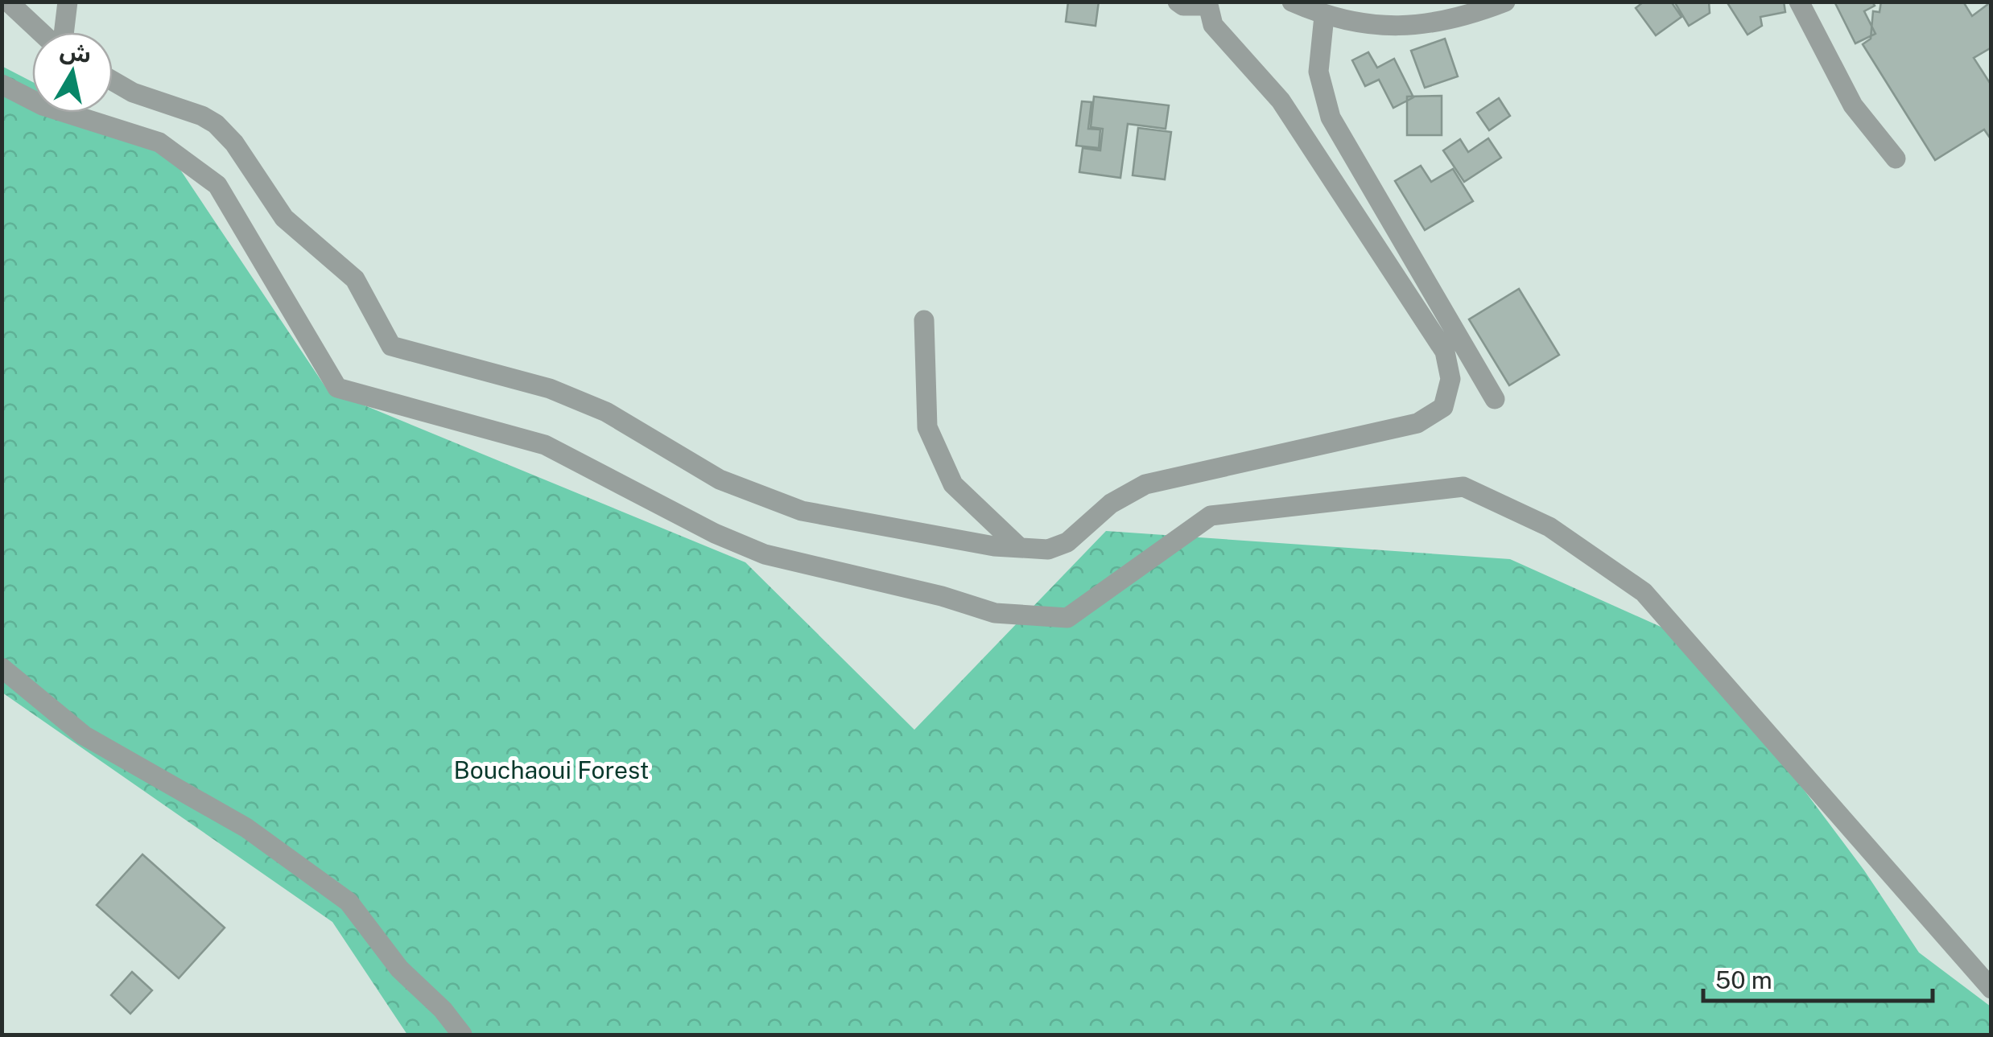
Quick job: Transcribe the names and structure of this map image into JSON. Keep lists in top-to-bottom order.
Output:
{
  "parks": ["Bouchaoui Forest"],
  "scale_bar": "50 m",
  "north": "top"
}
